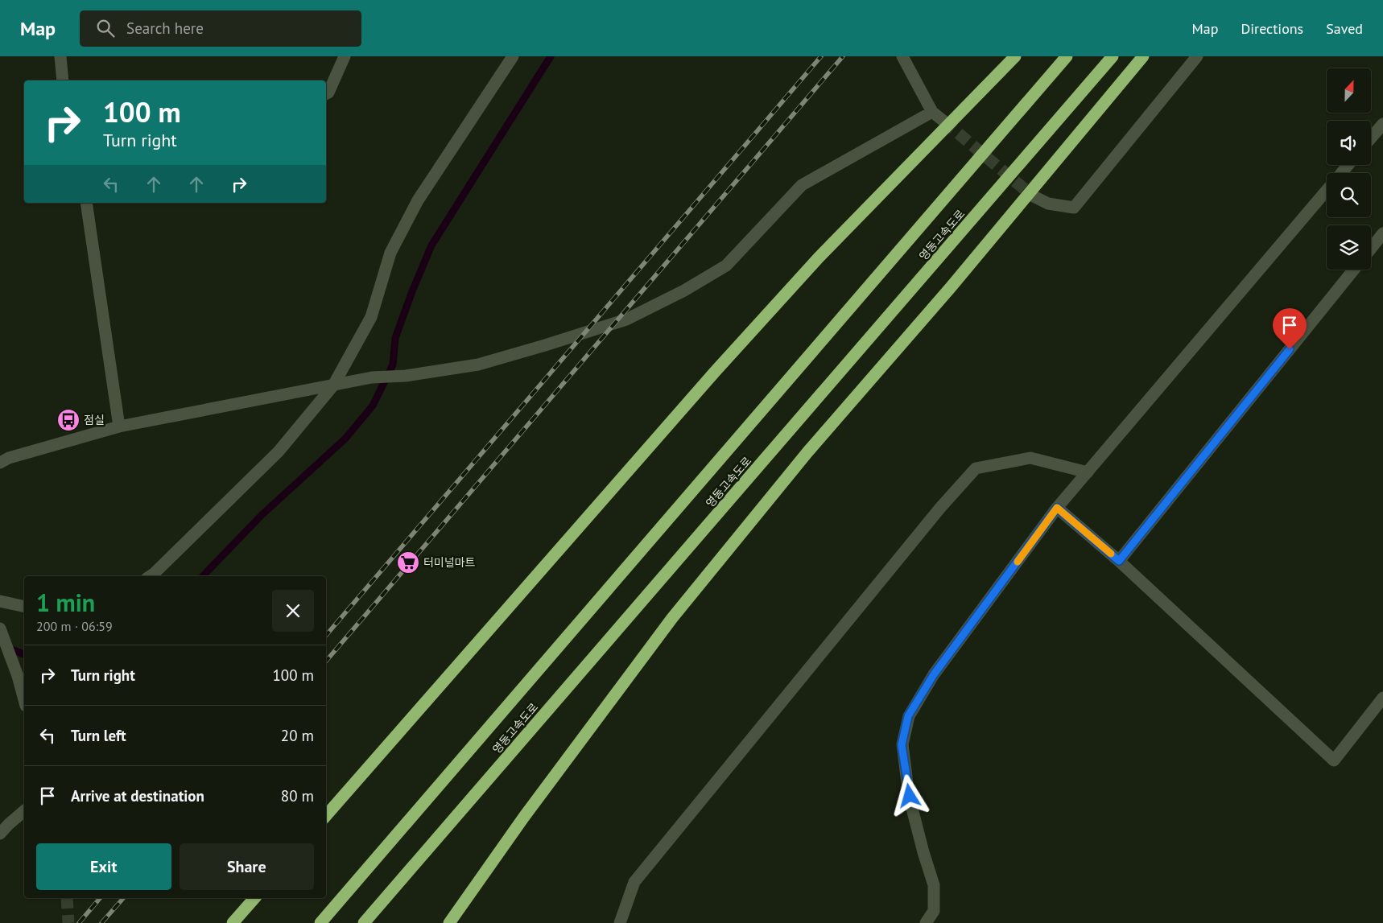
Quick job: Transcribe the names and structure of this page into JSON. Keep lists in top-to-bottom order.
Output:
{
  "streets": {
    "highway": ["영동고속도로"]
  },
  "places": {
    "bus stop": ["점실"],
    "supermarket": ["터미널마트"]
  },
  "north": "top",
  "page": {
    "header": "Map",
    "search": "Search here",
    "nav": ["Map", "Directions", "Saved"],
    "turn": ["100 m", "Turn right"],
    "heading": ["1 min", "200 m · 06:59"],
    "list": [
      {
        "name": "Turn right",
        "value": "100 m"
      },
      {
        "name": "Turn left",
        "value": "20 m"
      },
      {
        "name": "Arrive at destination",
        "value": "80 m"
      }
    ],
    "buttons": ["Exit", "Share"]
  }
}
